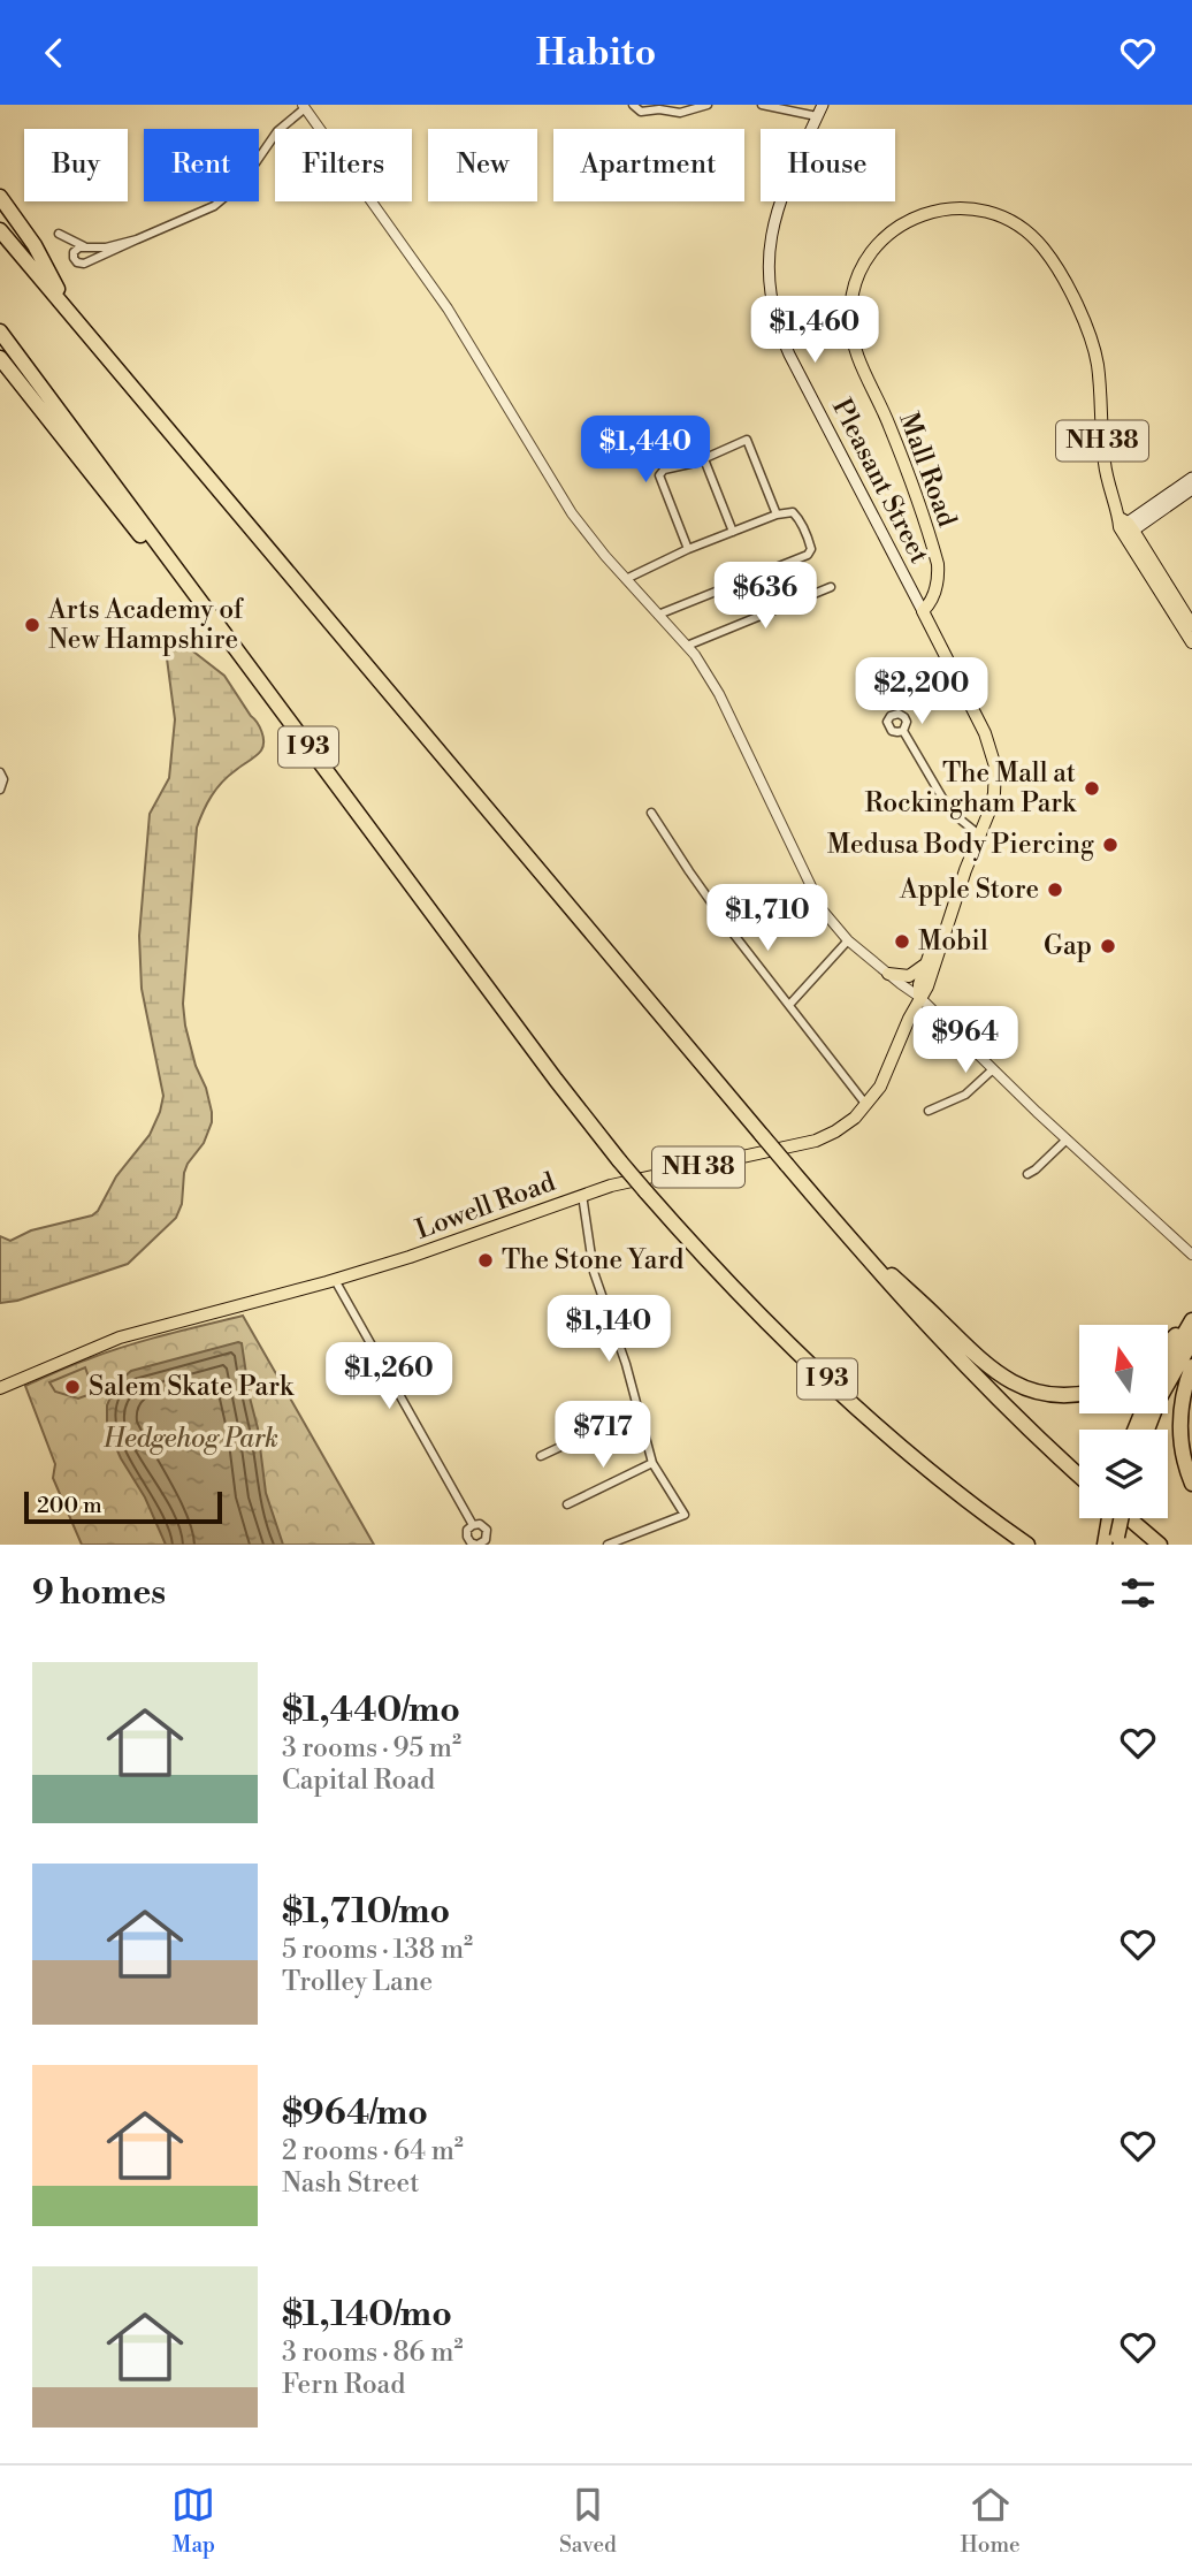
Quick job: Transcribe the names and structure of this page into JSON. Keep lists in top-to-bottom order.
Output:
{
  "streets": {
    "highway": ["I 93"],
    "main road": [
      "NH 38",
      "Mall Road",
      "Pleasant Street",
      "Lowell Road"
    ]
  },
  "crossings": [
    ["Mall Road", "Pleasant Street"],
    ["Pleasant Street", "Lowell Road"]
  ],
  "parks": ["Hedgehog Park"],
  "places": [
    "Arts Academy of New Hampshire",
    "The Mall at Rockingham Park",
    "Medusa Body Piercing",
    "Apple Store",
    "Mobil",
    "Gap",
    "The Stone Yard",
    "Salem Skate Park"
  ],
  "scale_bar": "200 m",
  "north": "top",
  "page": {
    "header": "Habito",
    "chip": [
      "Buy",
      "Rent",
      "Filters",
      "New",
      "Apartment",
      "House"
    ],
    "price": [
      "$1,460",
      "$1,440",
      "$636",
      "$2,200",
      "$1,710",
      "$964",
      "$1,140",
      "$1,260",
      "$717"
    ],
    "scale": "200 m",
    "heading": "9 homes",
    "list": [
      {
        "name": "$1,440/mo",
        "note": "3 rooms · 95 m² · Capital Road"
      },
      {
        "name": "$1,710/mo",
        "note": "5 rooms · 138 m² · Trolley Lane"
      },
      {
        "name": "$964/mo",
        "note": "2 rooms · 64 m² · Nash Street"
      },
      {
        "name": "$1,140/mo",
        "note": "3 rooms · 86 m² · Fern Road"
      }
    ],
    "tabs": ["Map", "Saved", "Home"]
  }
}
